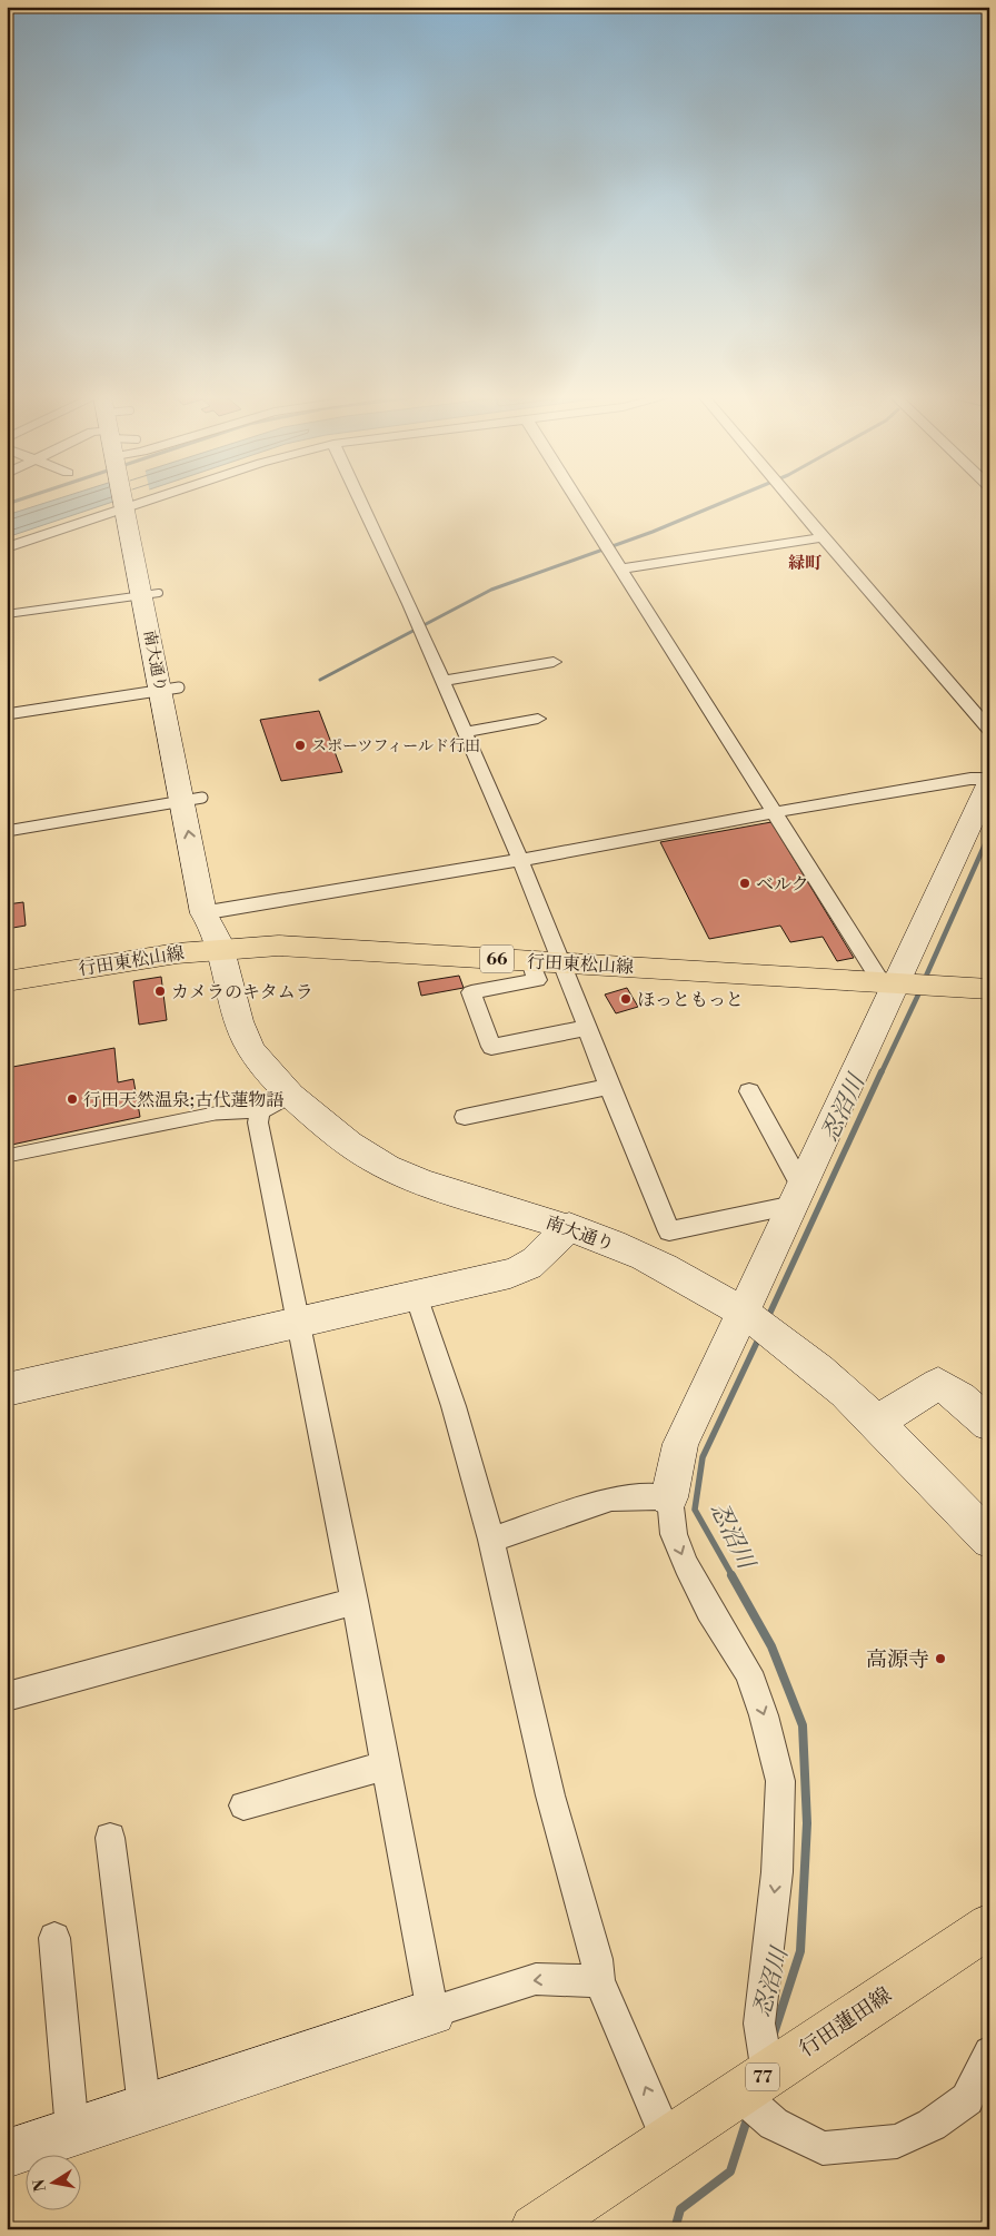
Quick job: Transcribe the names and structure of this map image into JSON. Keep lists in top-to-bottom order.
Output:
{
  "streets": {
    "main road": [
      "66",
      "行田東松山線",
      "行田蓮田線",
      "77"
    ],
    "street": ["南大通り"]
  },
  "crossings": [
    ["南大通り", "行田東松山線"]
  ],
  "districts": ["緑町"],
  "water": ["忍沼川"],
  "places": [
    "スポーツフィールド行田",
    "ベルク",
    "カメラのキタムラ",
    "ほっともっと",
    "行田天然温泉;古代蓮物語",
    "高源寺"
  ],
  "north": "left"
}
